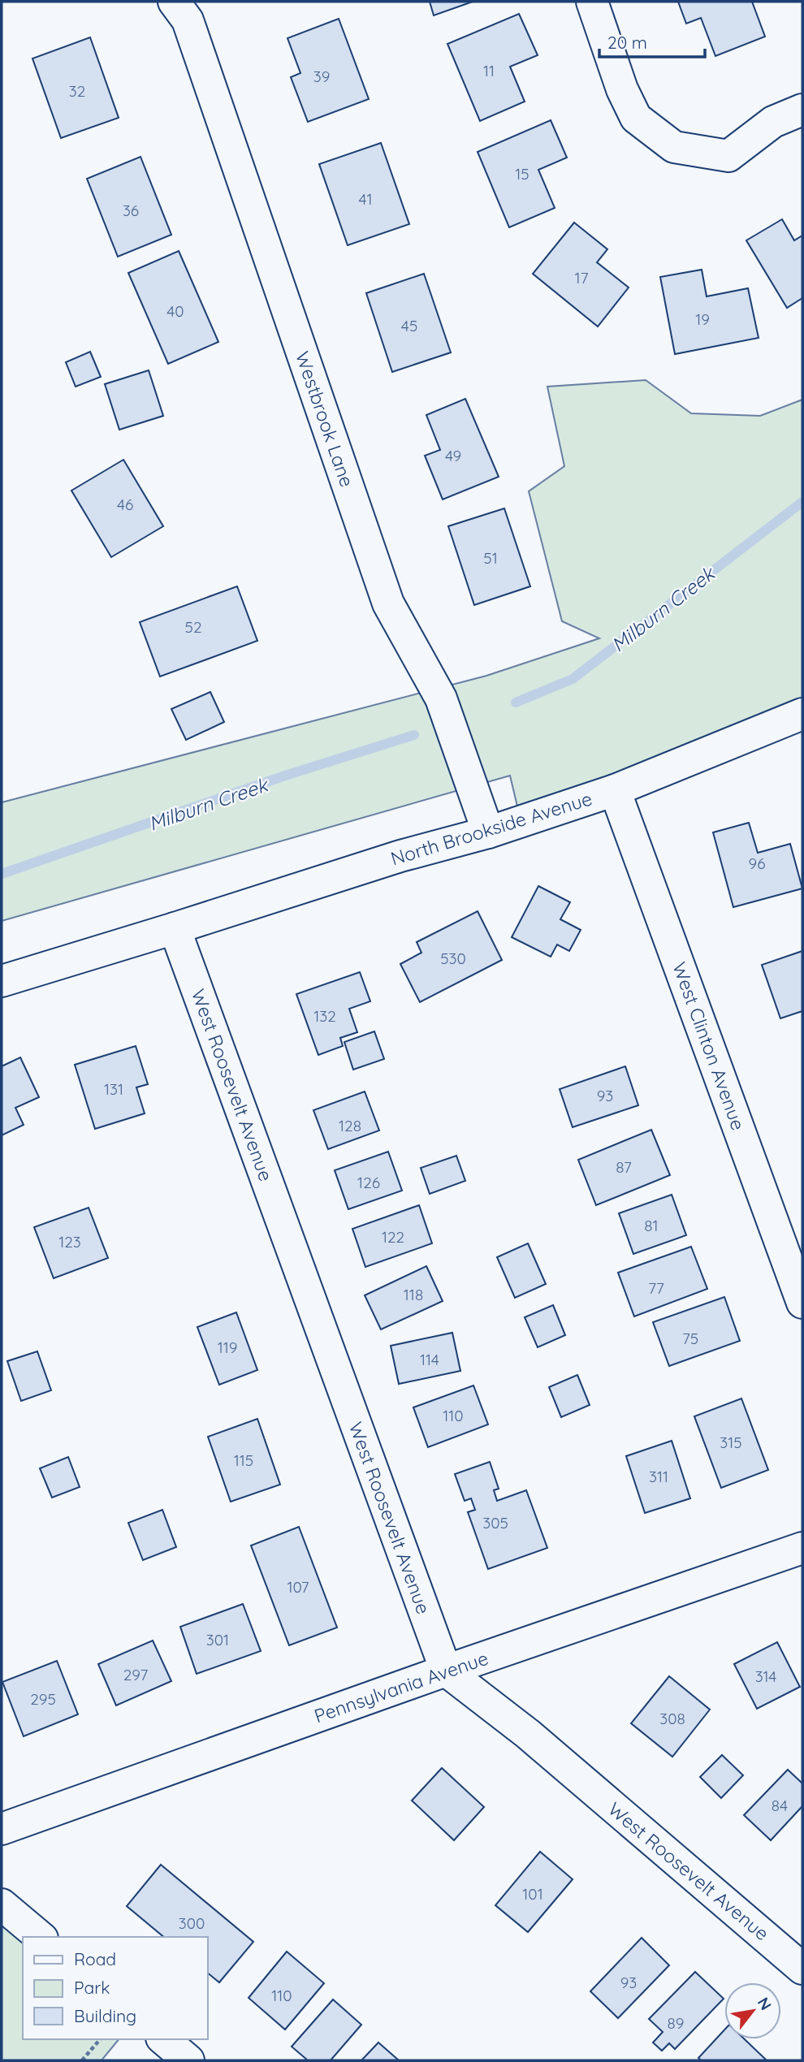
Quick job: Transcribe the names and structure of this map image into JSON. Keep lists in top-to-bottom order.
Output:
{
  "streets": {
    "street": [
      "Westbrook Lane",
      "North Brookside Avenue",
      "West Clinton Avenue",
      "West Roosevelt Avenue",
      "Pennsylvania Avenue"
    ]
  },
  "crossings": [
    ["Westbrook Lane", "North Brookside Avenue"],
    ["North Brookside Avenue", "West Clinton Avenue"],
    ["North Brookside Avenue", "West Roosevelt Avenue"],
    ["West Roosevelt Avenue", "Pennsylvania Avenue"]
  ],
  "water": ["Milburn Creek"],
  "house_numbers": [
    "11",
    "39",
    "32",
    "15",
    "41",
    "36",
    "17",
    "40",
    "19",
    "45",
    "49",
    "46",
    "51",
    "52",
    "96",
    "530",
    "132",
    "131",
    "93",
    "128",
    "87",
    "126",
    "81",
    "122",
    "123",
    "77",
    "118",
    "75",
    "119",
    "114",
    "110",
    "315",
    "115",
    "311",
    "305",
    "107",
    "301",
    "297",
    "314",
    "295",
    "308",
    "84",
    "101",
    "300",
    "93",
    "110",
    "89"
  ],
  "legend": ["Road", "Park", "Building"],
  "scale_bar": "20 m",
  "north": "top right"
}
